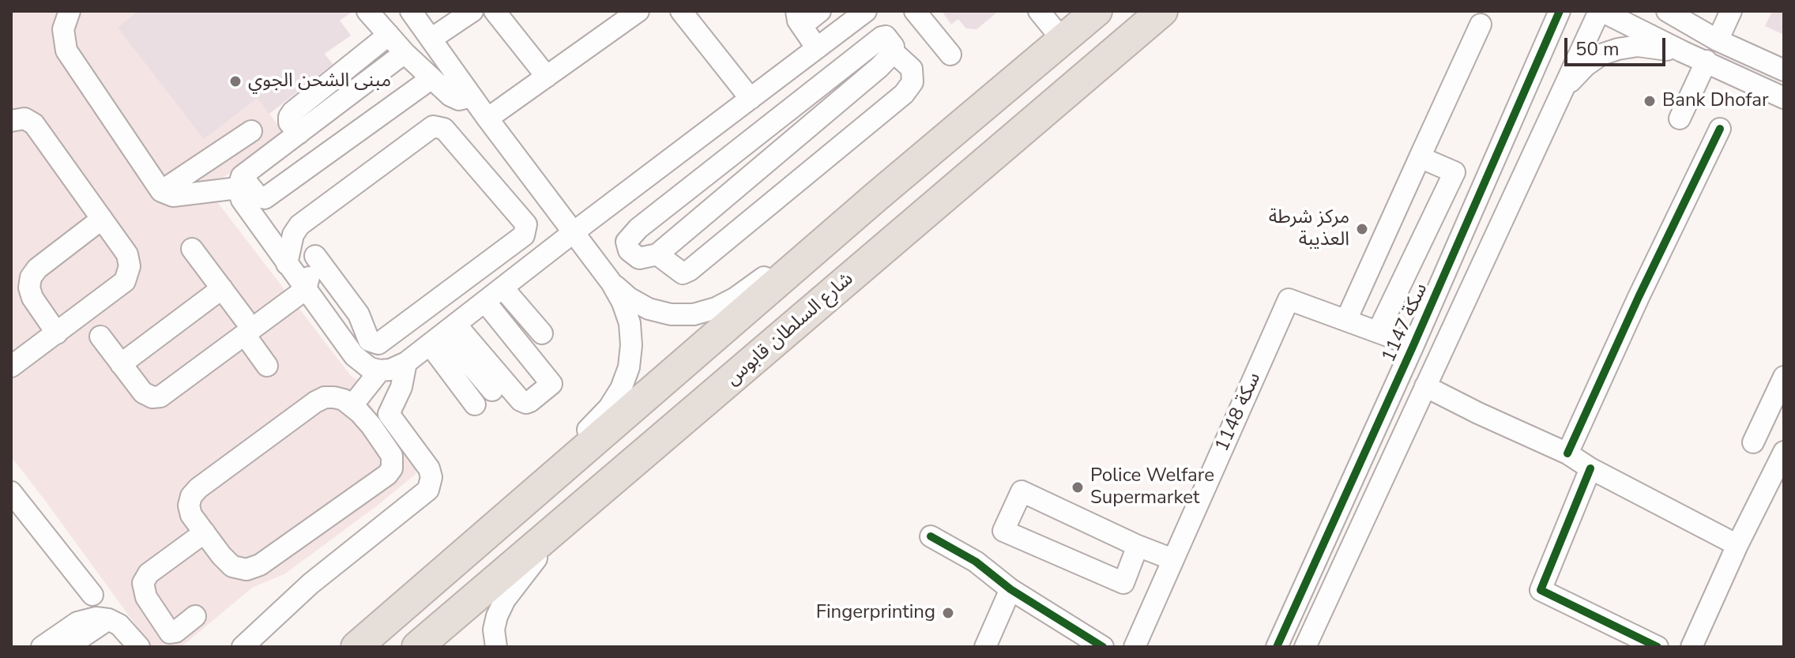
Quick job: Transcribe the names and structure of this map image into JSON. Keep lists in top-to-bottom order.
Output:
{
  "streets": {
    "highway": ["شارع السلطان قابوس"],
    "street": ["سكة 1147", "سكة 1148"]
  },
  "crossings": [
    ["سكة 1147", "سكة 1148"]
  ],
  "places": [
    "مبنى الشحن الجوي",
    "Bank Dhofar",
    "مركز شرطة العذيبة",
    "Police Welfare Supermarket",
    "Fingerprinting"
  ],
  "scale_bar": "50 m"
}
